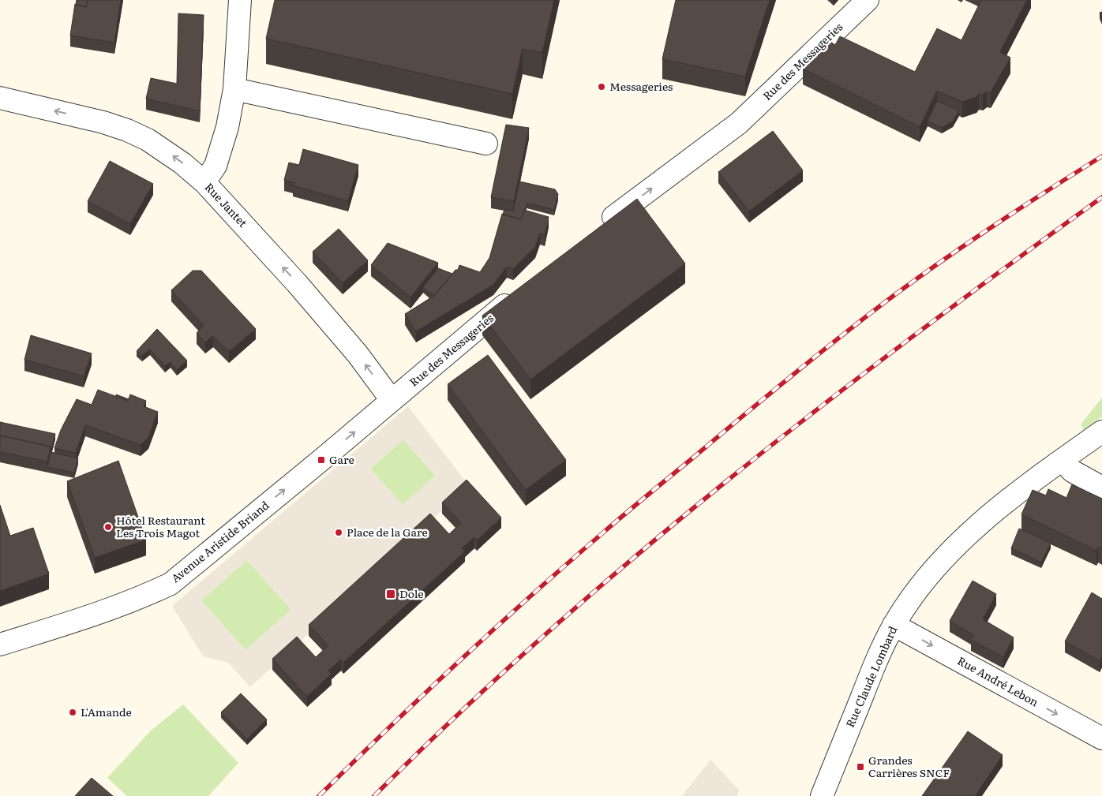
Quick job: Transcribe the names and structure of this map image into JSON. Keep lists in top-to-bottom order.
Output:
{
  "streets": {
    "street": [
      "Rue des Messageries",
      "Rue Jantet",
      "Avenue Aristide Briand",
      "Rue Claude Lombard",
      "Rue André Lebon"
    ]
  },
  "crossings": [
    ["Rue des Messageries", "Rue Jantet"],
    ["Rue des Messageries", "Avenue Aristide Briand"],
    ["Rue Jantet", "Avenue Aristide Briand"],
    ["Rue Claude Lombard", "Rue André Lebon"]
  ],
  "one_way": ["Rue des Messageries", "Avenue Aristide Briand", "Rue André Lebon"],
  "places": {
    "other": [
      "Messageries",
      "Hôtel Restaurant Les Trois Magot",
      "Place de la Gare",
      "L'Amande"
    ],
    "transit": ["Gare", "Dole", "Grandes Carrières SNCF"]
  }
}
